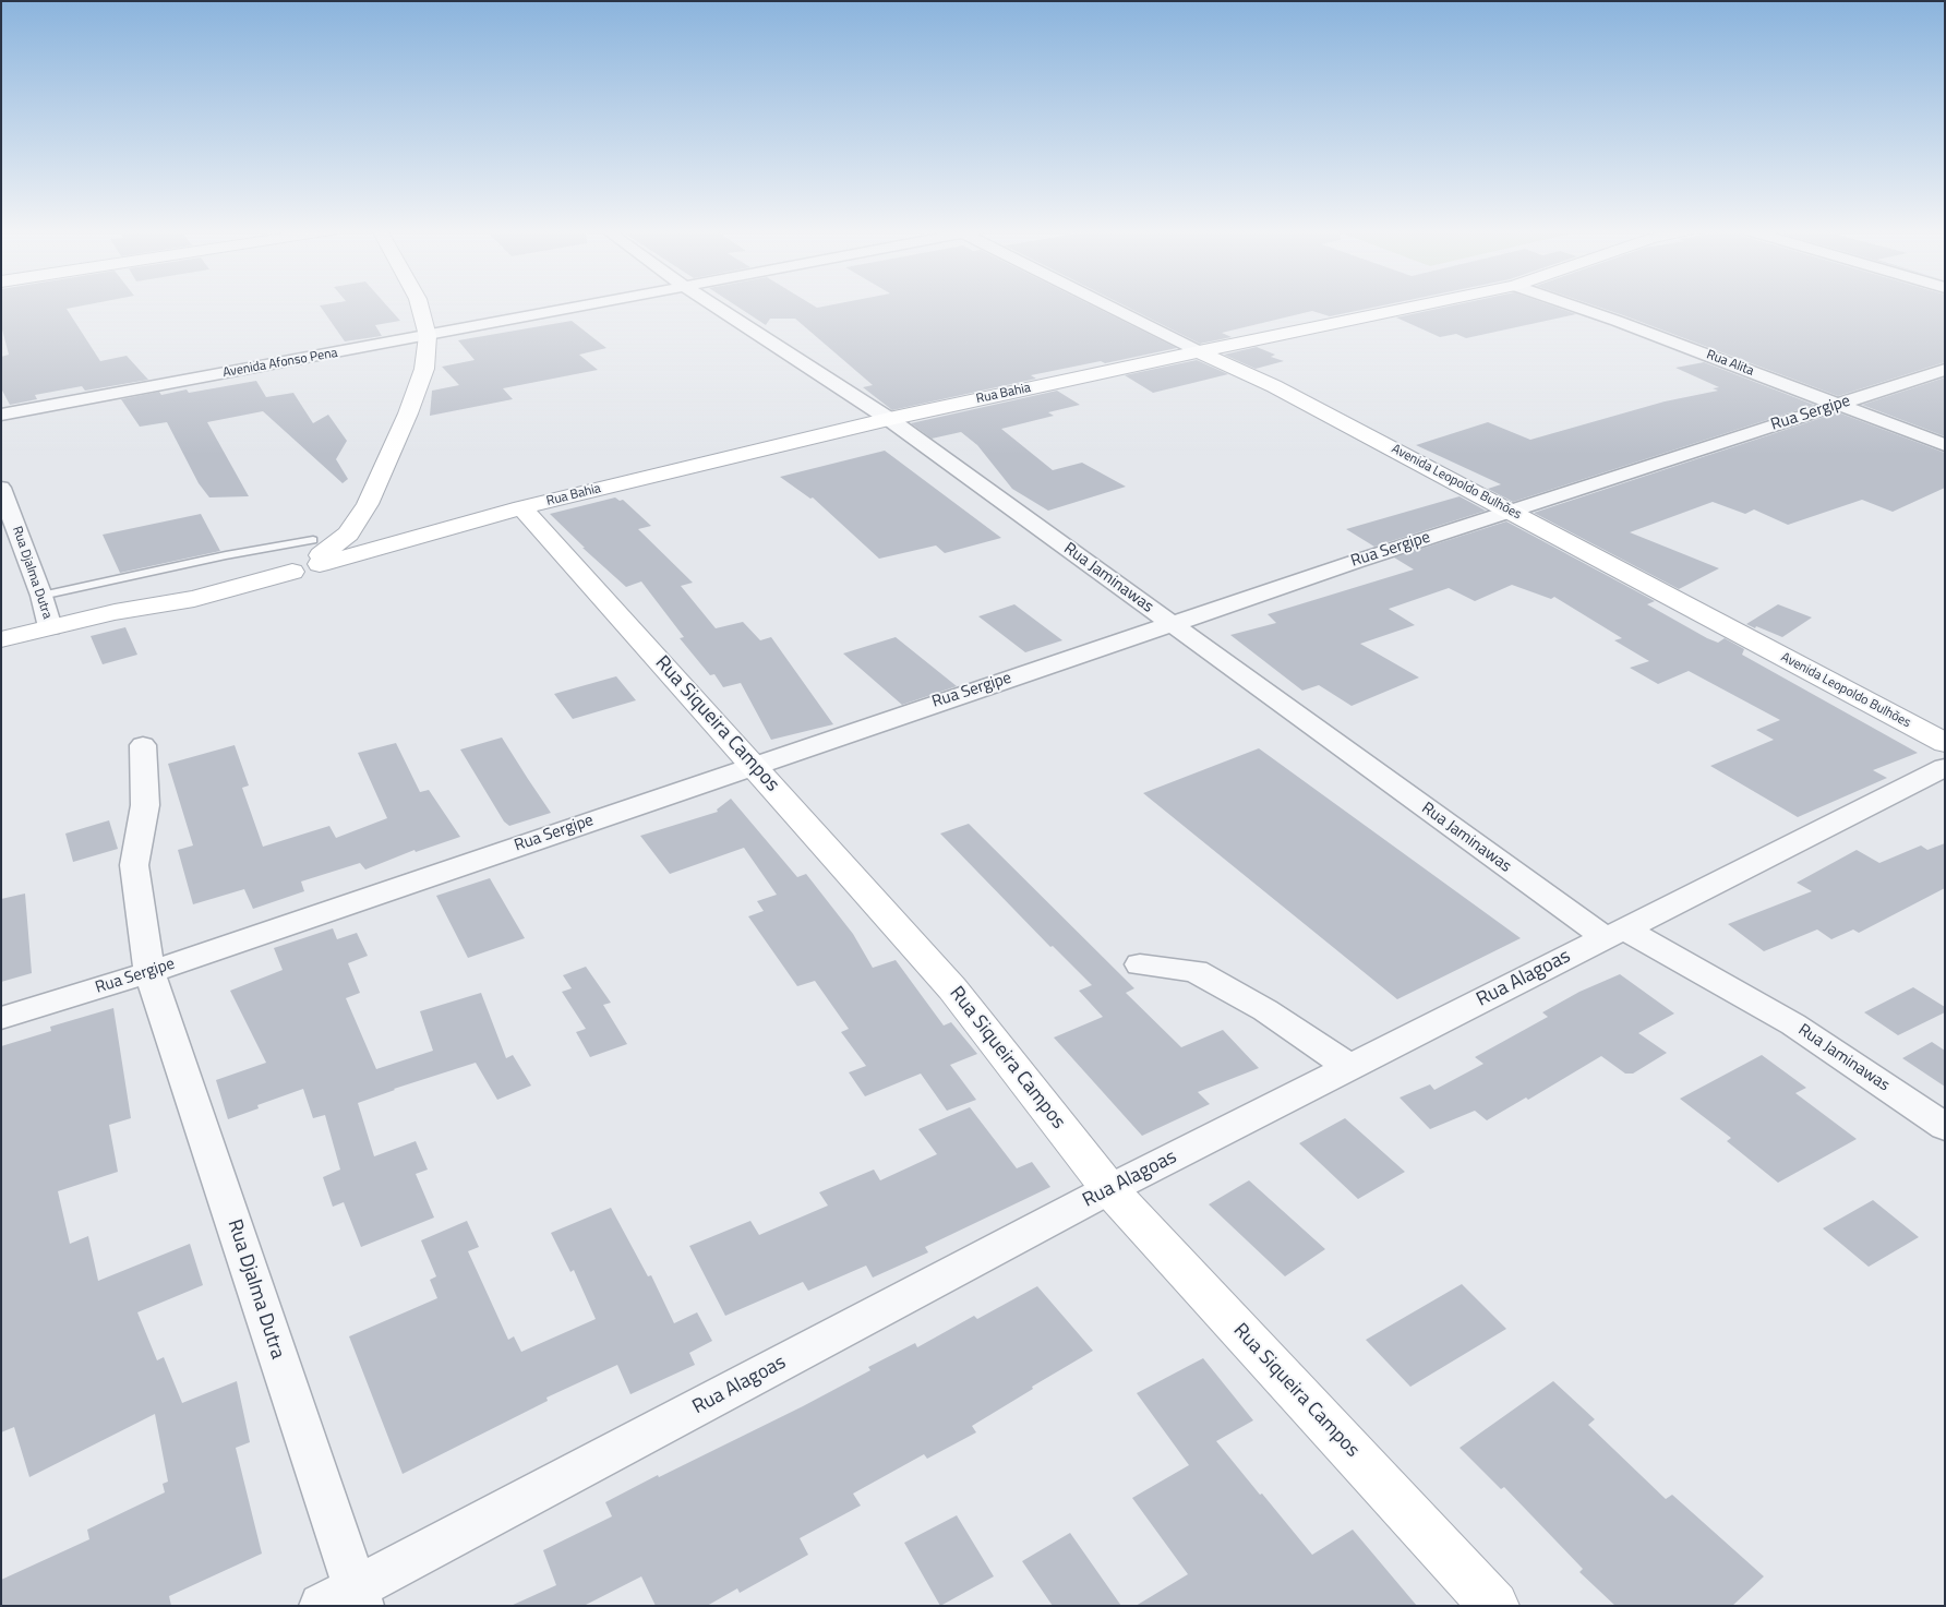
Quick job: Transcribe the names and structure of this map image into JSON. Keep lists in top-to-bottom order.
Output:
{
  "streets": {
    "street": [
      "Avenida Afonso Pena",
      "Rua Alita",
      "Rua Bahia",
      "Rua Sergipe",
      "Avenida Leopoldo Bulhões",
      "Rua Djalma Dutra",
      "Rua Jaminawas",
      "Rua Siqueira Campos",
      "Rua Alagoas"
    ]
  },
  "crossings": [
    ["Rua Alita", "Rua Sergipe"],
    ["Rua Bahia", "Avenida Leopoldo Bulhões"],
    ["Rua Bahia", "Rua Djalma Dutra"],
    ["Rua Bahia", "Rua Jaminawas"],
    ["Rua Bahia", "Rua Siqueira Campos"],
    ["Rua Sergipe", "Avenida Leopoldo Bulhões"],
    ["Rua Sergipe", "Rua Djalma Dutra"],
    ["Rua Sergipe", "Rua Jaminawas"],
    ["Rua Sergipe", "Rua Siqueira Campos"],
    ["Rua Djalma Dutra", "Rua Alagoas"],
    ["Rua Jaminawas", "Rua Alagoas"],
    ["Rua Siqueira Campos", "Rua Alagoas"]
  ]
}
